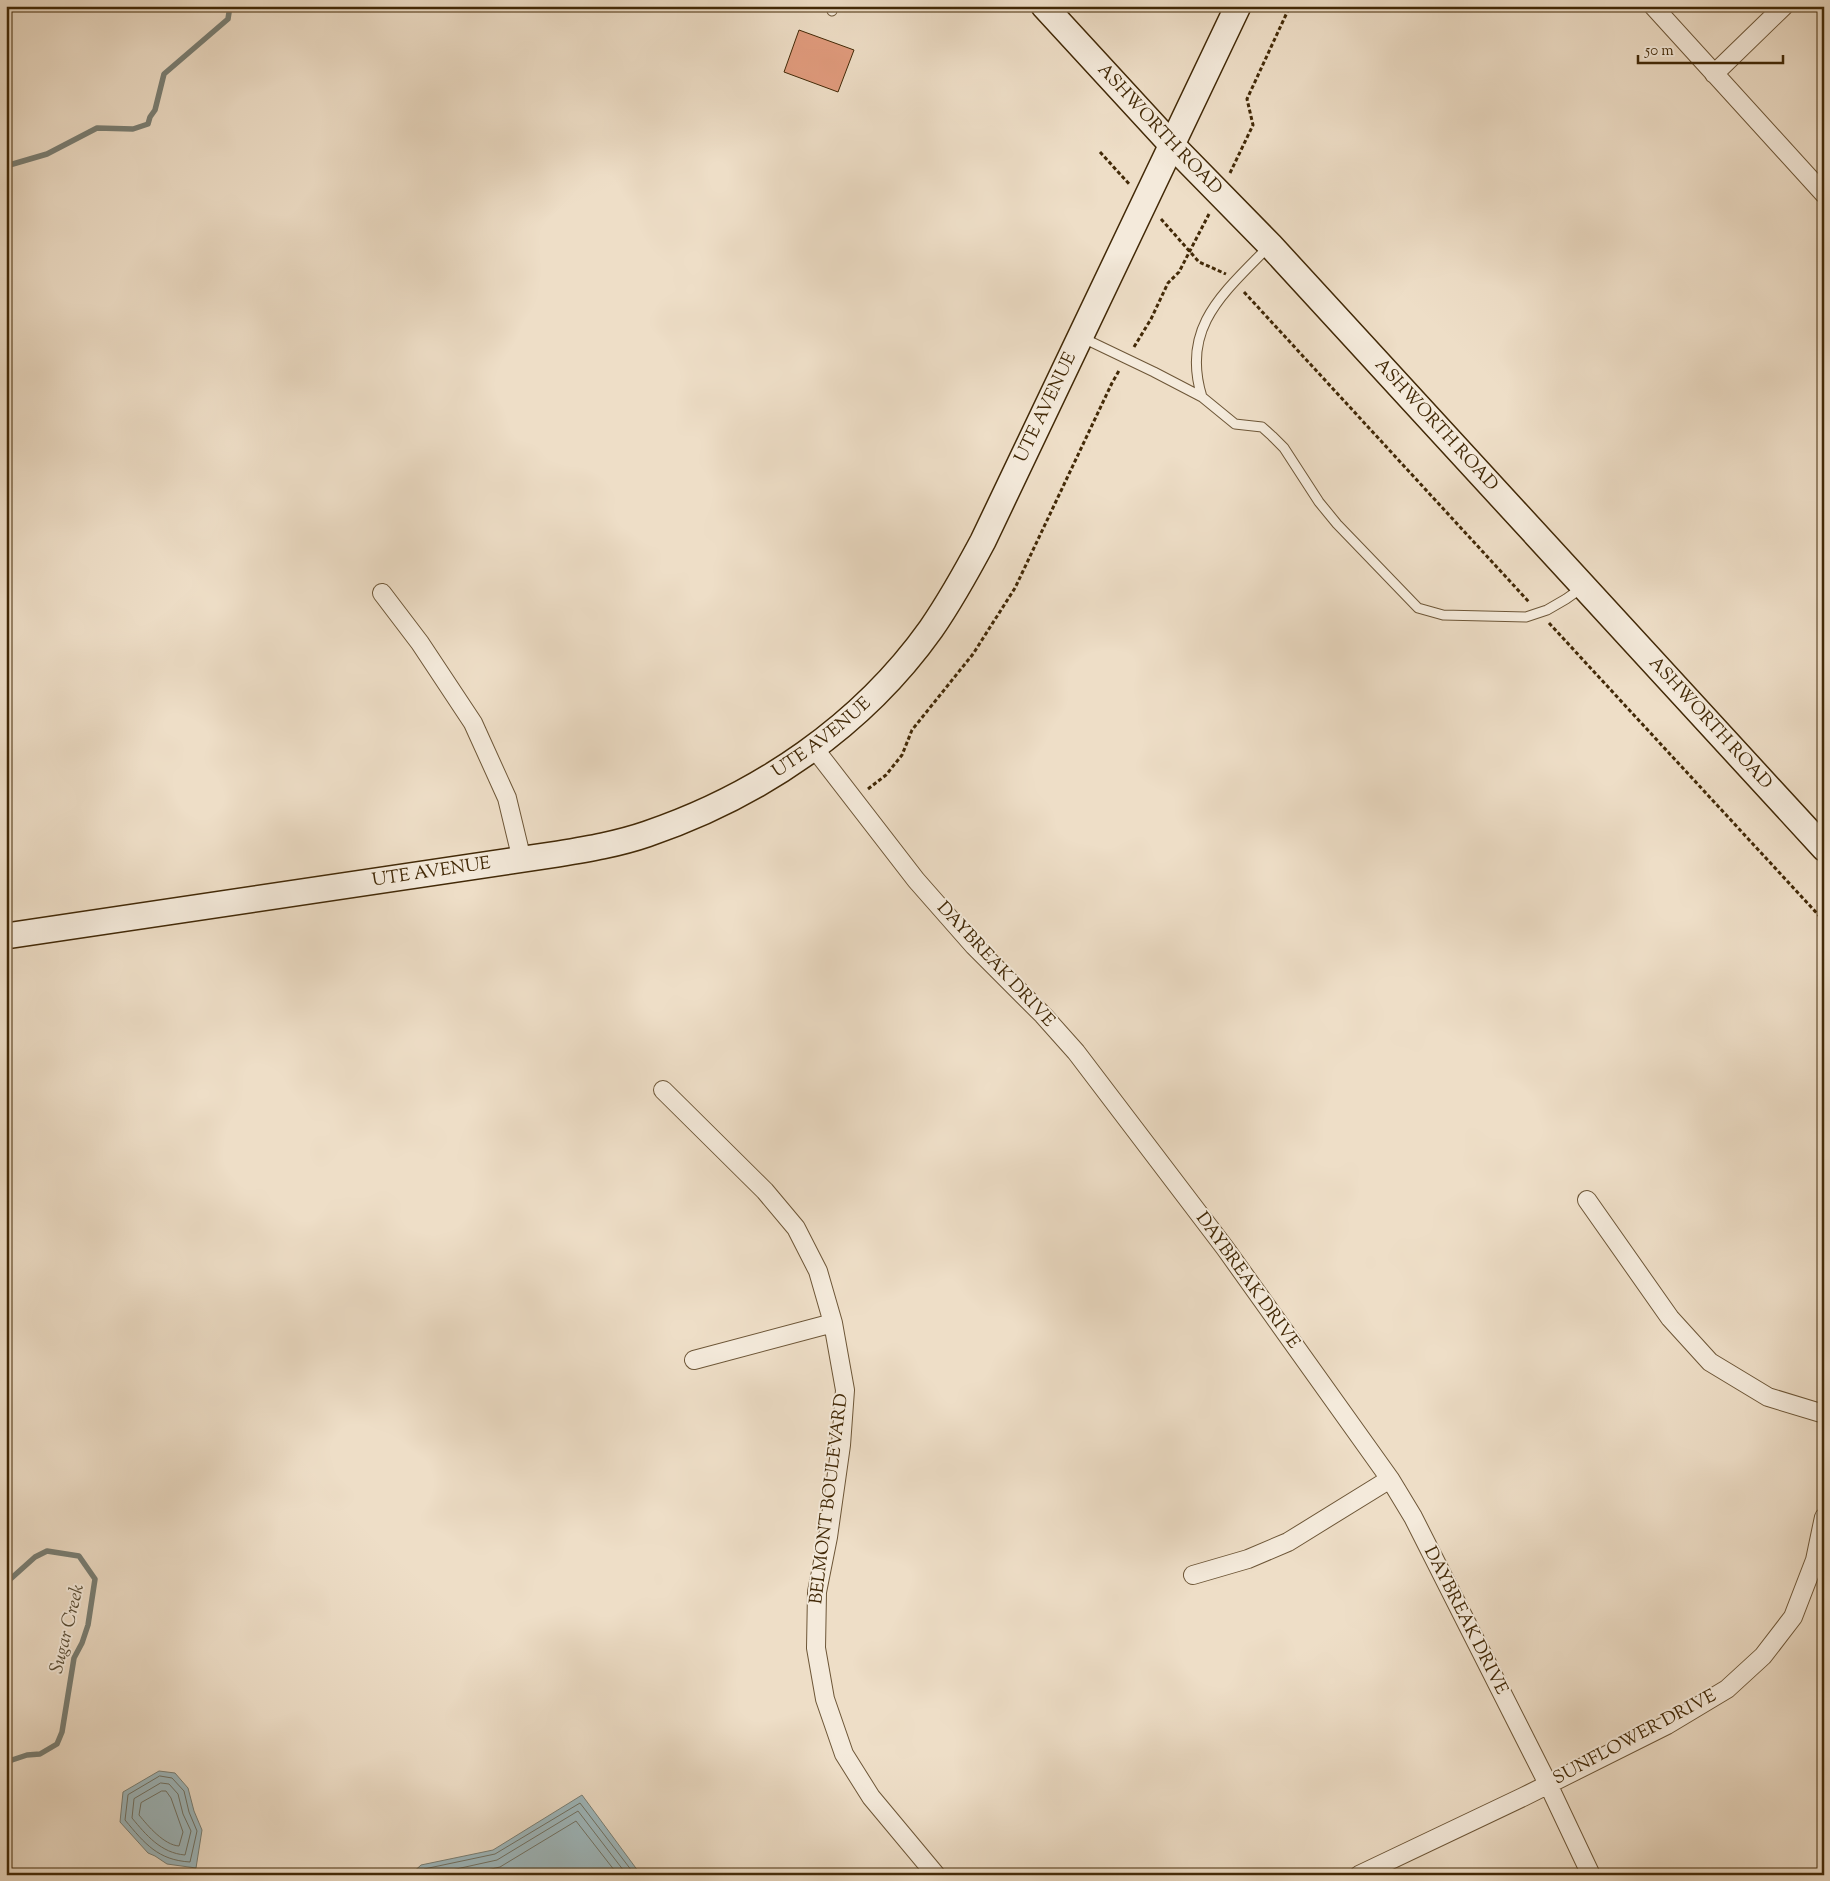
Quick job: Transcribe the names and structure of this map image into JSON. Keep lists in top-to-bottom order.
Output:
{
  "streets": {
    "main road": ["ASHWORTH ROAD", "UTE AVENUE"],
    "street": ["DAYBREAK DRIVE", "BELMONT BOULEVARD", "SUNFLOWER DRIVE"]
  },
  "crossings": [
    ["ASHWORTH ROAD", "UTE AVENUE"],
    ["UTE AVENUE", "DAYBREAK DRIVE"],
    ["DAYBREAK DRIVE", "SUNFLOWER DRIVE"]
  ],
  "water": ["Sugar Creek"],
  "scale_bar": "50 m"
}
